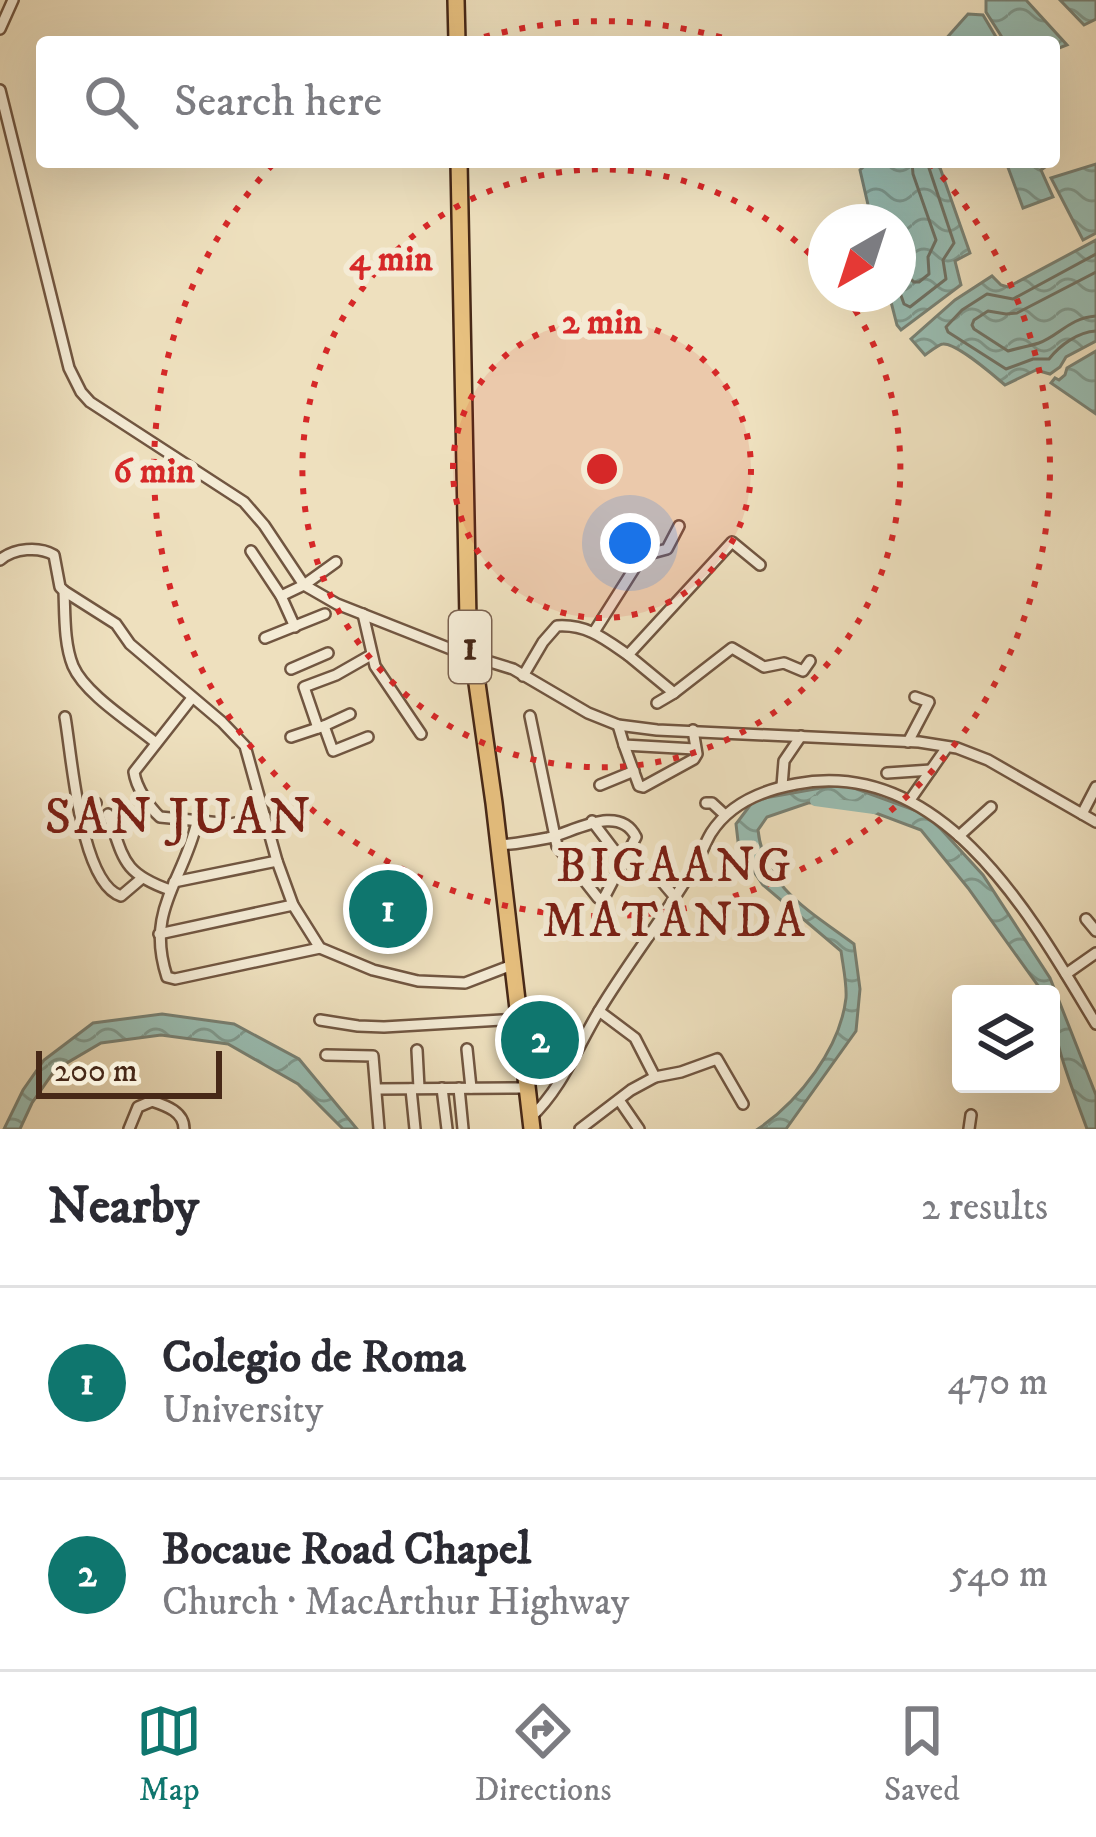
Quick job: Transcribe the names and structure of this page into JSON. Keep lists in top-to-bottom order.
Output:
{
  "streets": {
    "highway": ["1"]
  },
  "districts": ["SAN JUAN", "BIGAANG MATANDA"],
  "scale_bar": "200 m",
  "north": "bottom left",
  "page": {
    "search": "Search here",
    "pins": ["1", "2"],
    "scale": "200 m",
    "heading": ["Nearby", "2 results"],
    "list": [
      {
        "mark": "1",
        "name": "Colegio de Roma",
        "note": "University",
        "value": "470 m"
      },
      {
        "mark": "2",
        "name": "Bocaue Road Chapel",
        "note": "Church · MacArthur Highway",
        "value": "540 m"
      }
    ],
    "nav": ["Map", "Directions", "Saved"]
  },
  "rings": ["4 min", "2 min", "6 min"]
}
